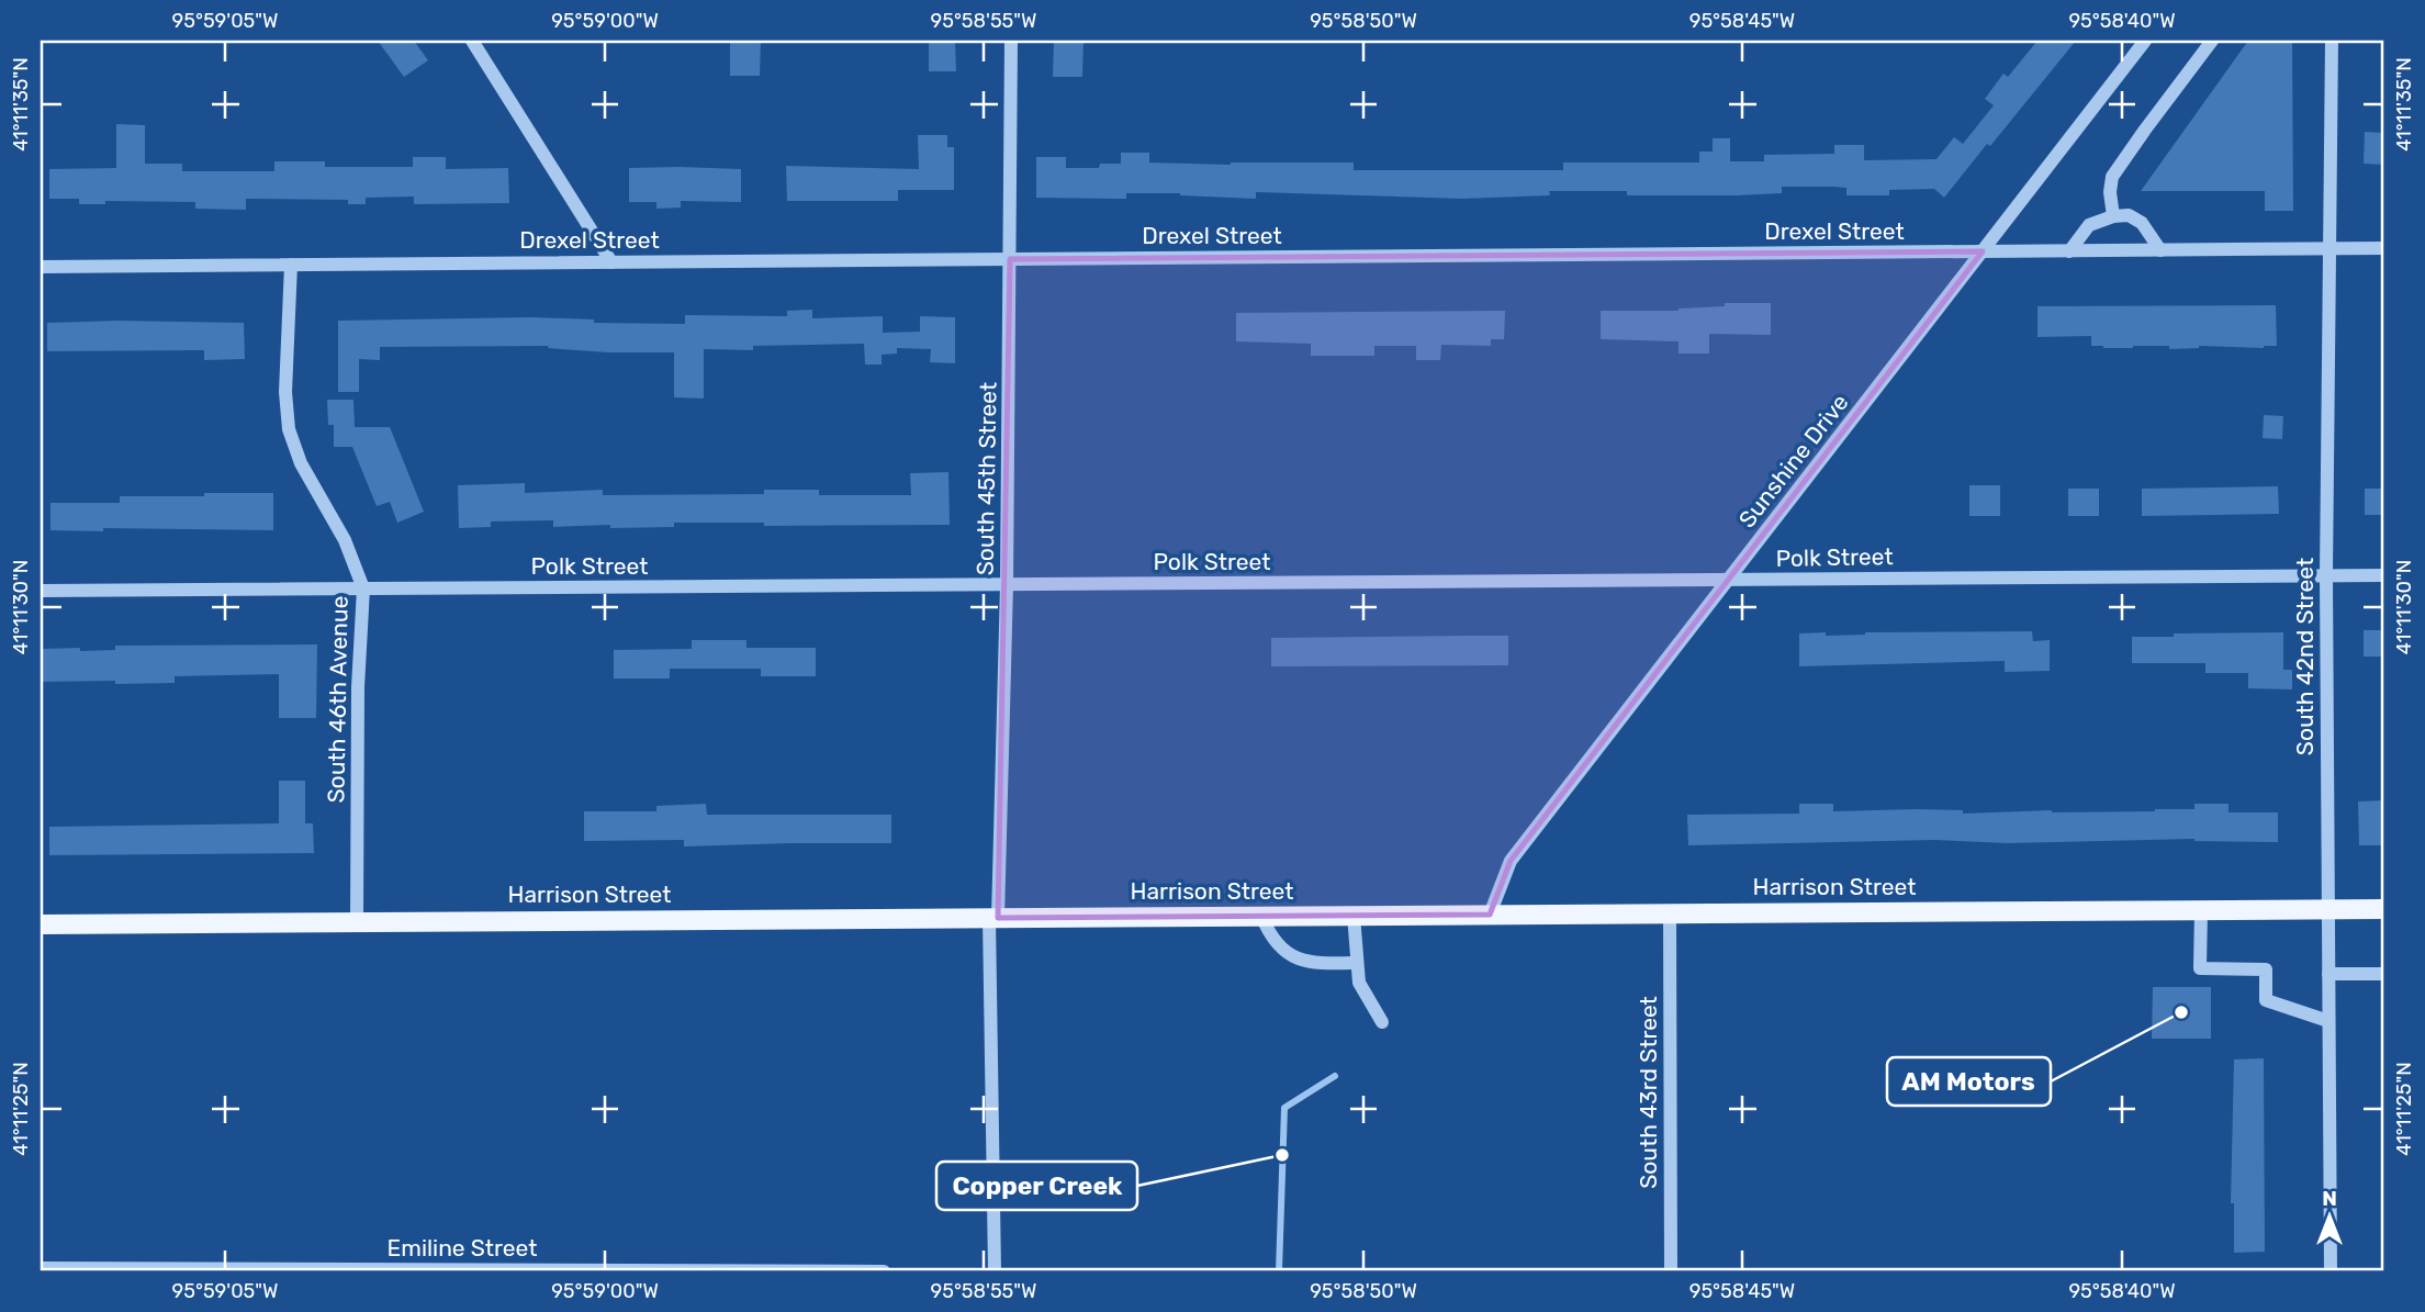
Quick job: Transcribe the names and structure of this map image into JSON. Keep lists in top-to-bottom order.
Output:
{
  "streets": {
    "main road": ["Harrison Street"],
    "street": [
      "Drexel Street",
      "Sunshine Drive",
      "South 45th Street",
      "Polk Street",
      "South 42nd Street",
      "South 46th Avenue",
      "South 43rd Street",
      "Emiline Street"
    ]
  },
  "crossings": [
    ["Drexel Street", "Sunshine Drive"],
    ["Drexel Street", "South 45th Street"],
    ["Drexel Street", "South 42nd Street"],
    ["Drexel Street", "South 46th Avenue"],
    ["Sunshine Drive", "Polk Street"],
    ["Sunshine Drive", "Harrison Street"],
    ["South 45th Street", "Polk Street"],
    ["South 45th Street", "Harrison Street"],
    ["Polk Street", "South 42nd Street"],
    ["Polk Street", "South 46th Avenue"],
    ["South 42nd Street", "Harrison Street"],
    ["South 46th Avenue", "Harrison Street"],
    ["Harrison Street", "South 43rd Street"]
  ],
  "places": ["AM Motors", "Copper Creek"],
  "north": "top",
  "coordinates": [
    "95°59'05\"W",
    "95°59'00\"W",
    "95°58'55\"W",
    "95°58'50\"W",
    "95°58'45\"W",
    "95°58'40\"W",
    "41°11'35\"N",
    "41°11'30\"N",
    "41°11'25\"N"
  ]
}
